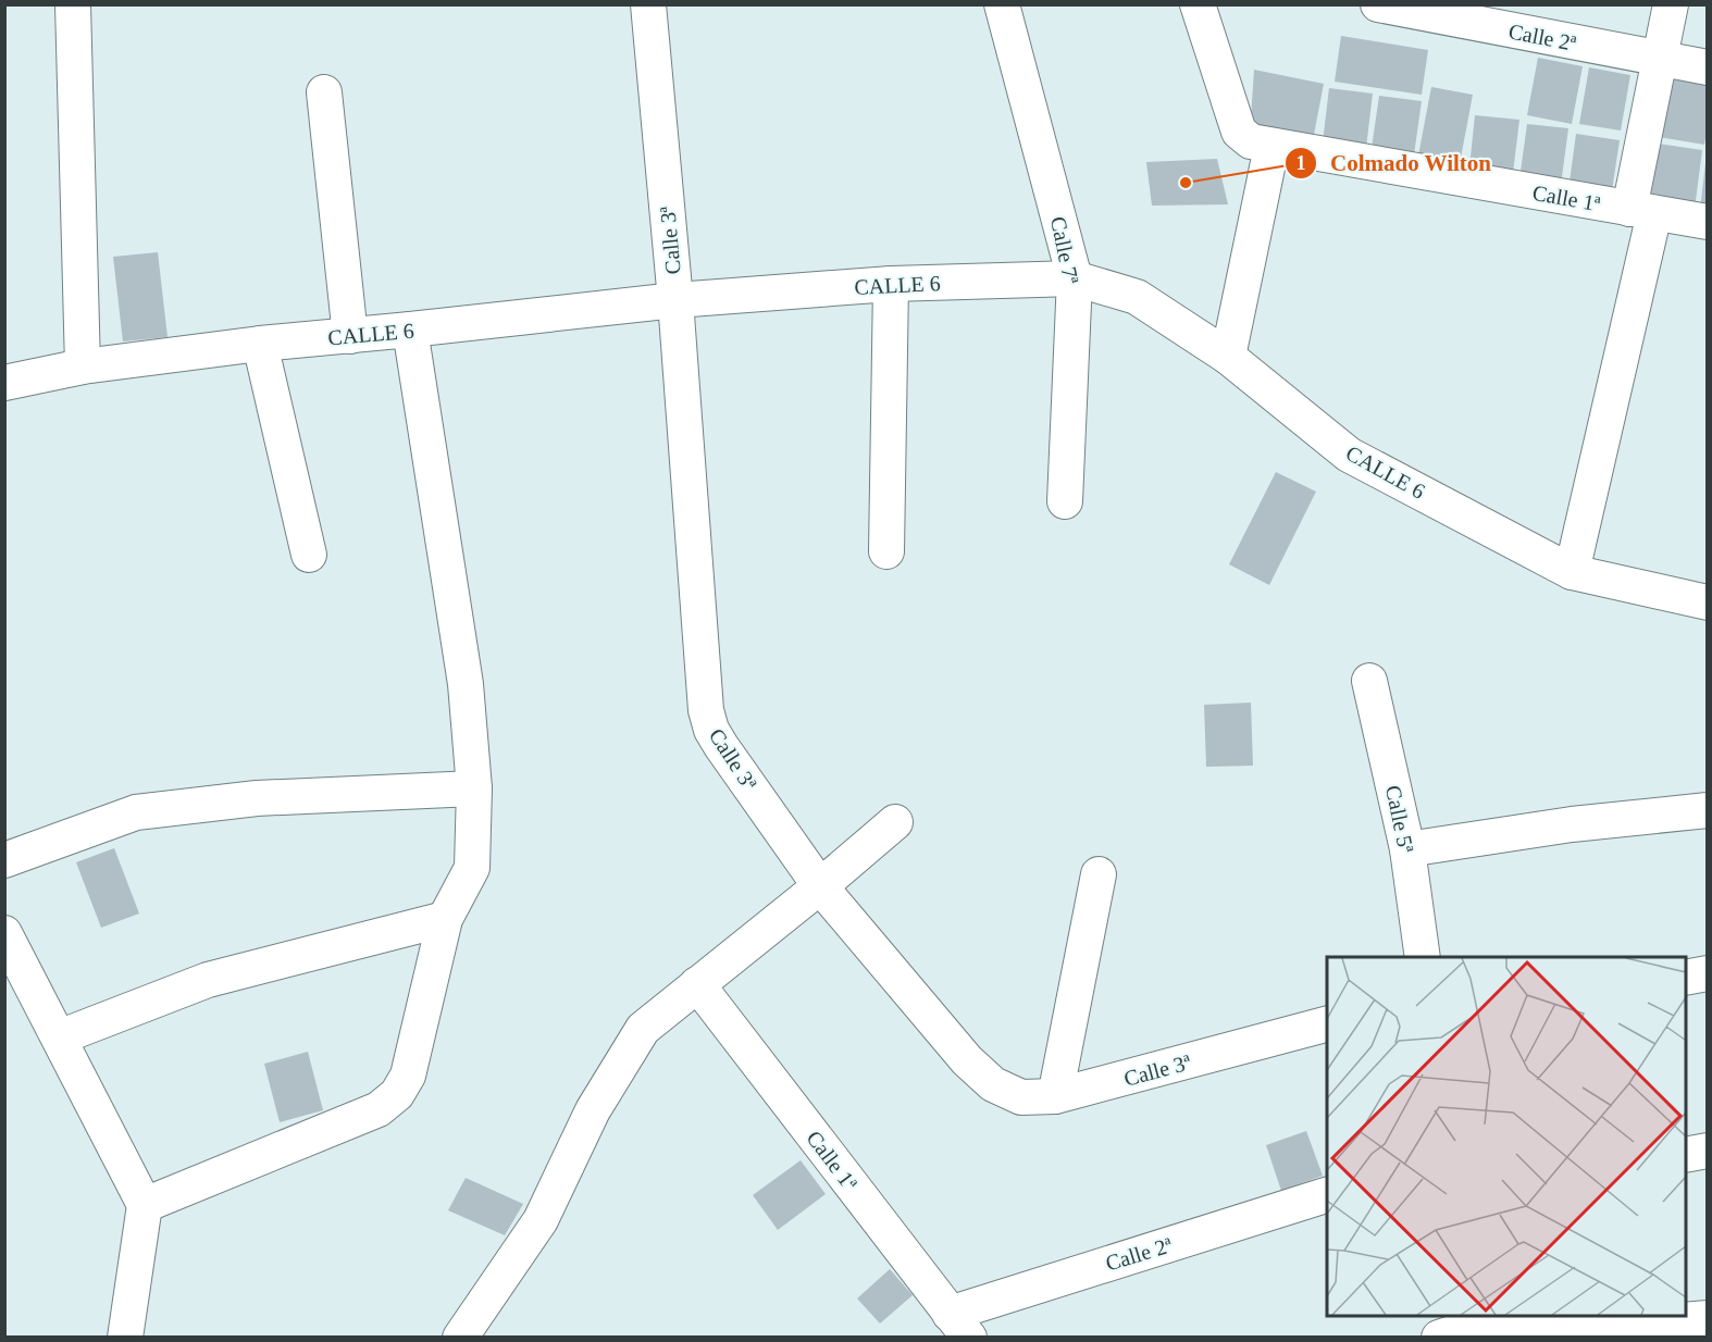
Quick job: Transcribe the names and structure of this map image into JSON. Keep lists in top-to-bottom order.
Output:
{
  "streets": {
    "street": [
      "Calle 2ª",
      "Calle 1ª",
      "Calle 3ª",
      "Calle 7ª",
      "CALLE 6",
      "Calle 5ª"
    ]
  },
  "crossings": [
    ["Calle 2ª", "Calle 1ª"],
    ["Calle 3ª", "CALLE 6"],
    ["Calle 7ª", "CALLE 6"]
  ],
  "places": ["Colmado Wilton"]
}
